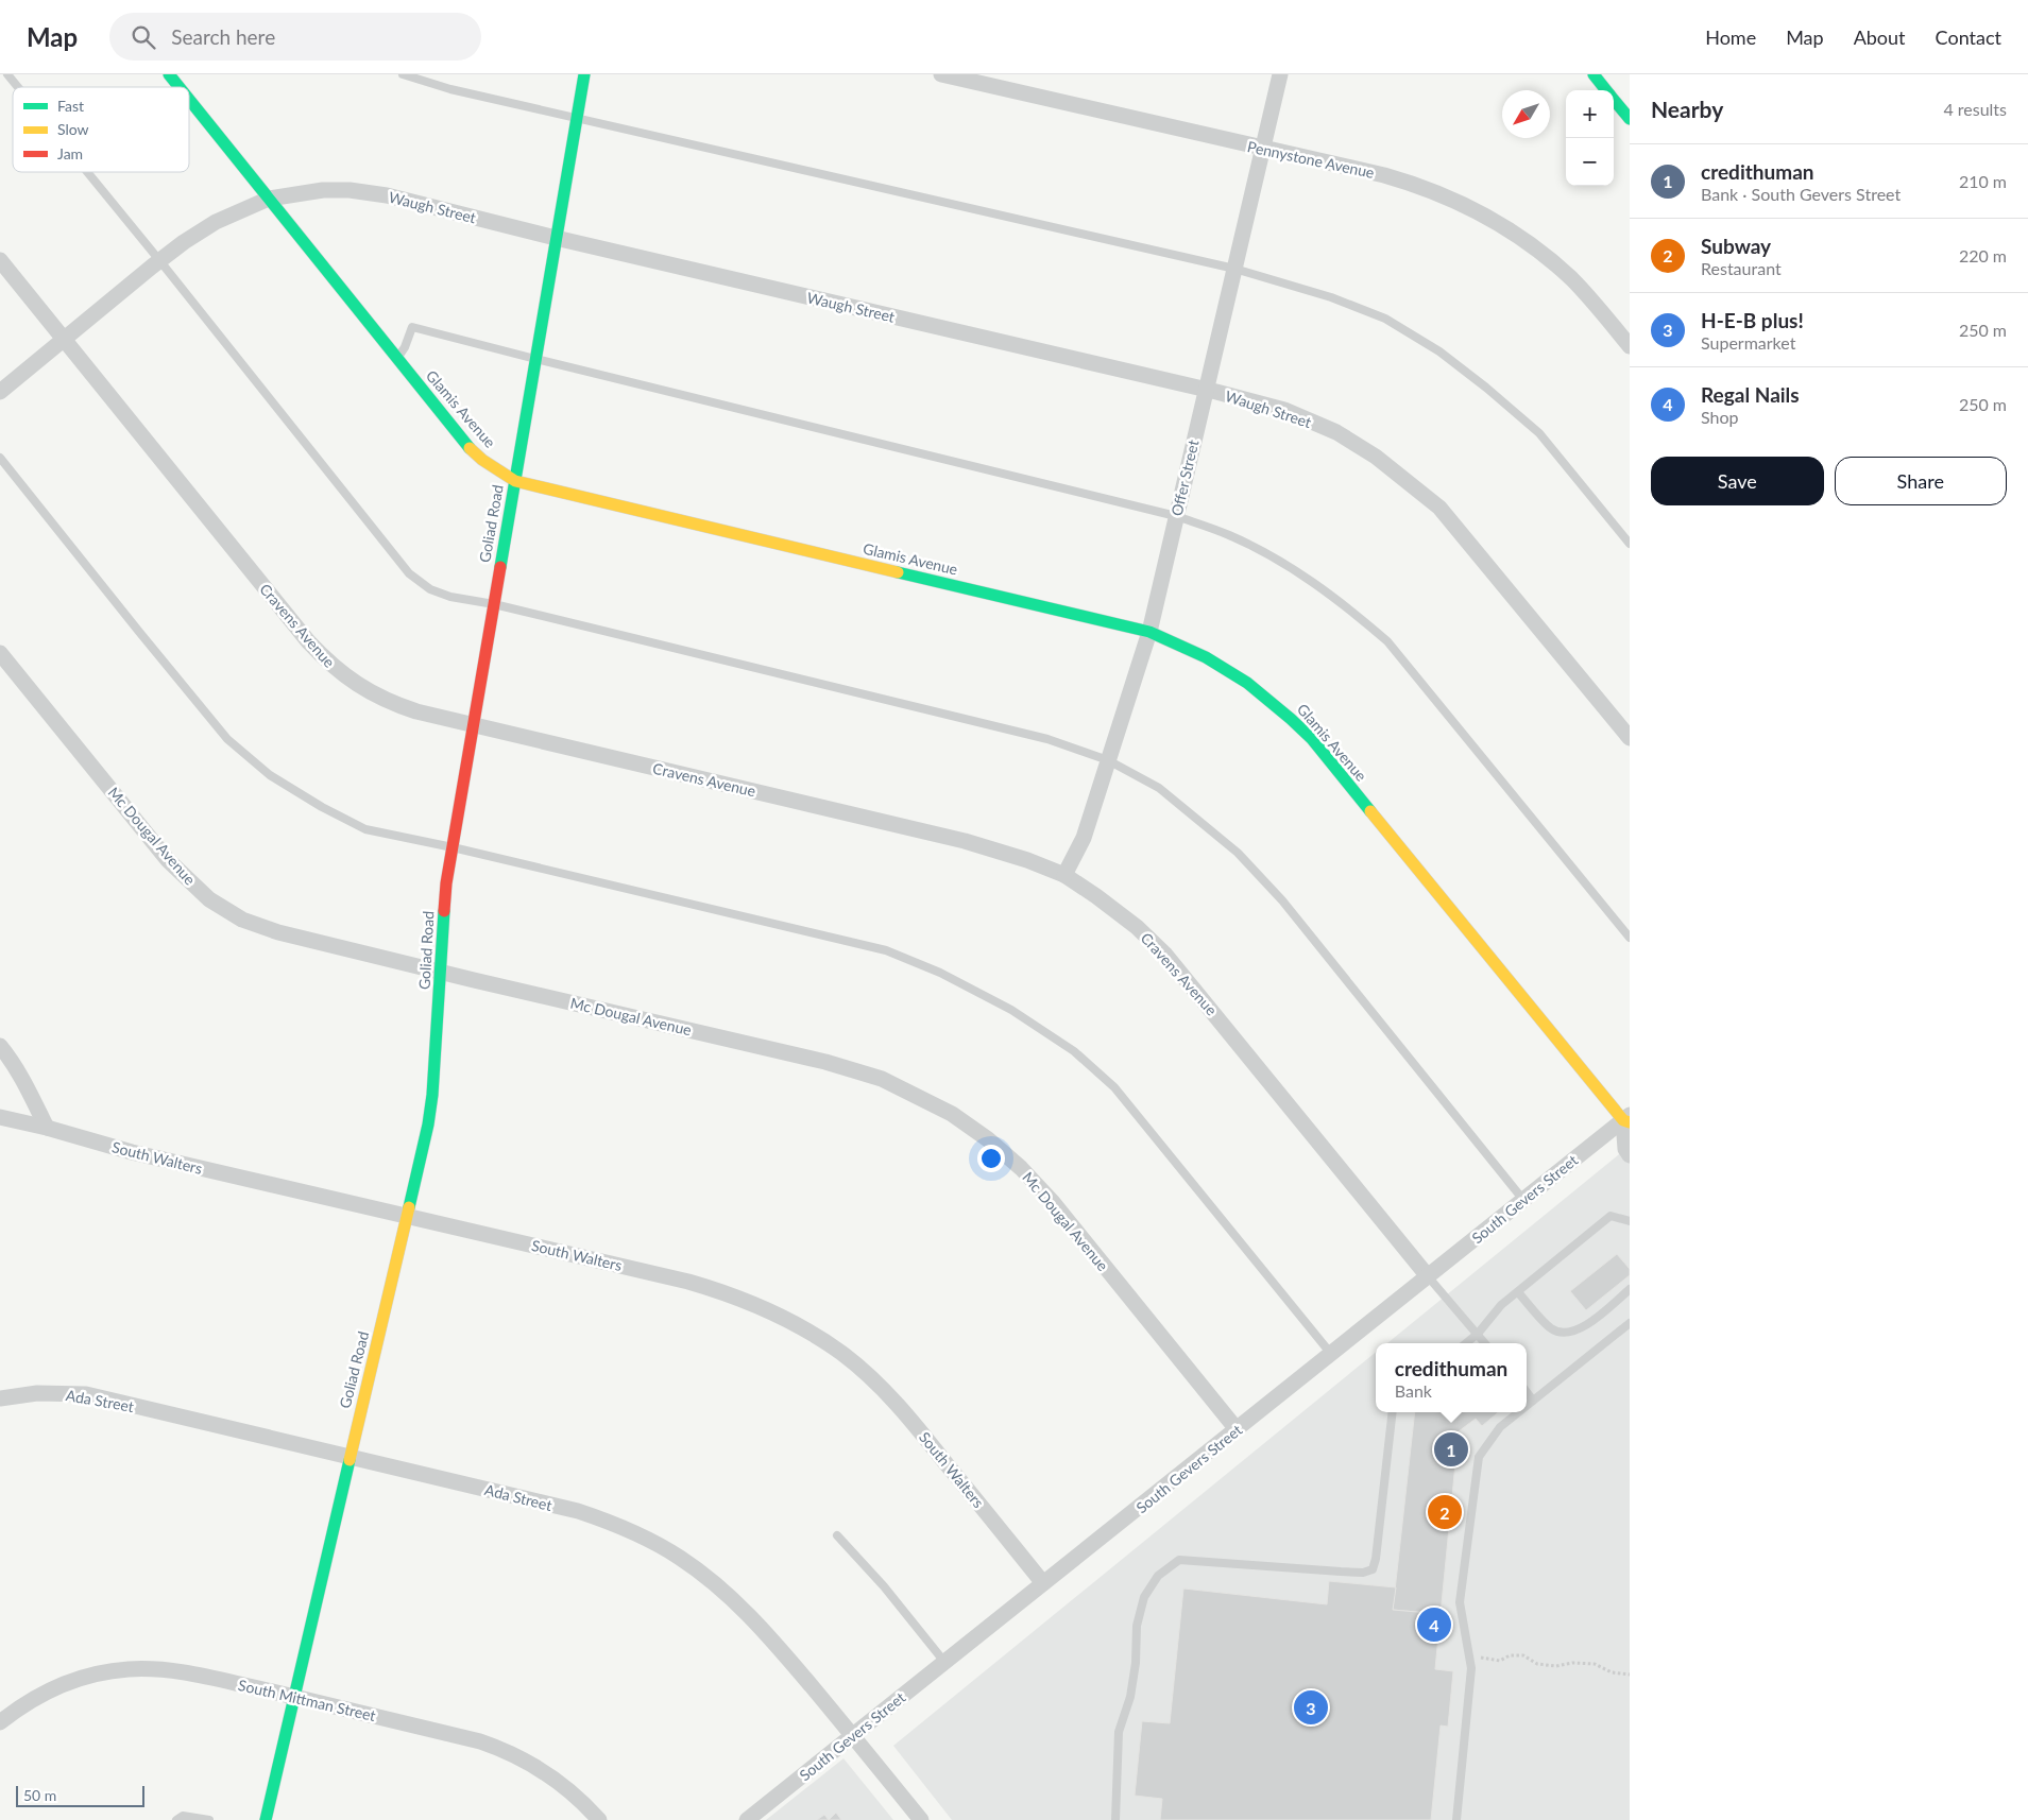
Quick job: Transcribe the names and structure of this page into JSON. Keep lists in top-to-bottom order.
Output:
{
  "streets": {
    "street": [
      "Pennystone Avenue",
      "Waugh Street",
      "Glamis Avenue",
      "Offer Street",
      "Goliad Road",
      "Cravens Avenue",
      "Mc Dougal Avenue",
      "South Walters",
      "South Gevers Street",
      "Ada Street",
      "South Mittman Street"
    ]
  },
  "crossings": [
    ["Pennystone Avenue", "Offer Street"],
    ["Waugh Street", "Glamis Avenue"],
    ["Waugh Street", "Offer Street"],
    ["Waugh Street", "Goliad Road"],
    ["Waugh Street", "Cravens Avenue"],
    ["Glamis Avenue", "Offer Street"],
    ["Glamis Avenue", "Goliad Road"],
    ["Glamis Avenue", "South Gevers Street"],
    ["Offer Street", "Cravens Avenue"],
    ["Goliad Road", "Cravens Avenue"],
    ["Goliad Road", "Mc Dougal Avenue"],
    ["Goliad Road", "South Walters"],
    ["Goliad Road", "Ada Street"],
    ["Goliad Road", "South Mittman Street"],
    ["Cravens Avenue", "South Gevers Street"],
    ["Mc Dougal Avenue", "South Gevers Street"],
    ["South Walters", "South Gevers Street"],
    ["South Gevers Street", "Ada Street"]
  ],
  "legend": ["Fast", "Slow", "Jam"],
  "scale_bar": "50 m",
  "north": "bottom left",
  "page": {
    "header": "Map",
    "search": "Search here",
    "nav": [
      "Home",
      "Map",
      "About",
      "Contact"
    ],
    "heading": ["Nearby", "4 results"],
    "map_buttons": ["+", "−"],
    "list": [
      {
        "mark": "1",
        "name": "credithuman",
        "note": "Bank · South Gevers Street",
        "value": "210 m"
      },
      {
        "mark": "2",
        "name": "Subway",
        "note": "Restaurant",
        "value": "220 m"
      },
      {
        "mark": "3",
        "name": "H-E-B plus!",
        "note": "Supermarket",
        "value": "250 m"
      },
      {
        "mark": "4",
        "name": "Regal Nails",
        "note": "Shop",
        "value": "250 m"
      }
    ],
    "buttons": ["Save", "Share"],
    "popup": ["credithuman", "Bank"],
    "pins": [
      "1",
      "2",
      "4",
      "3"
    ],
    "scale": "50 m"
  }
}
